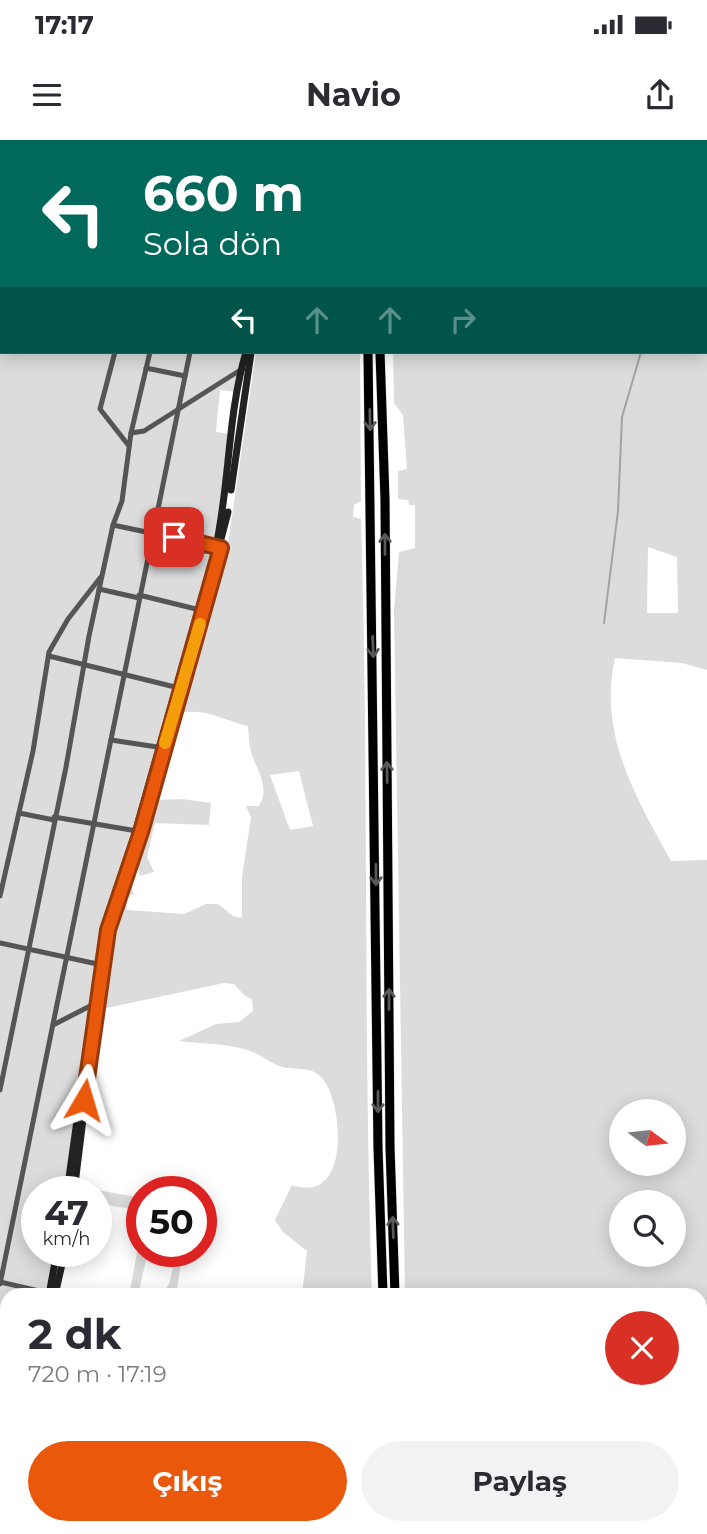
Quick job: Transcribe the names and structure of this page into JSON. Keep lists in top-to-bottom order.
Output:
{
  "north": "right",
  "page": {
    "status": "17:17",
    "header": "Navio",
    "turn": ["660 m", "Sola dön"],
    "speed": "47 km/h",
    "limit": "50",
    "heading": ["2 dk", "720 m · 17:19"],
    "buttons": ["Çıkış", "Paylaş"]
  }
}
